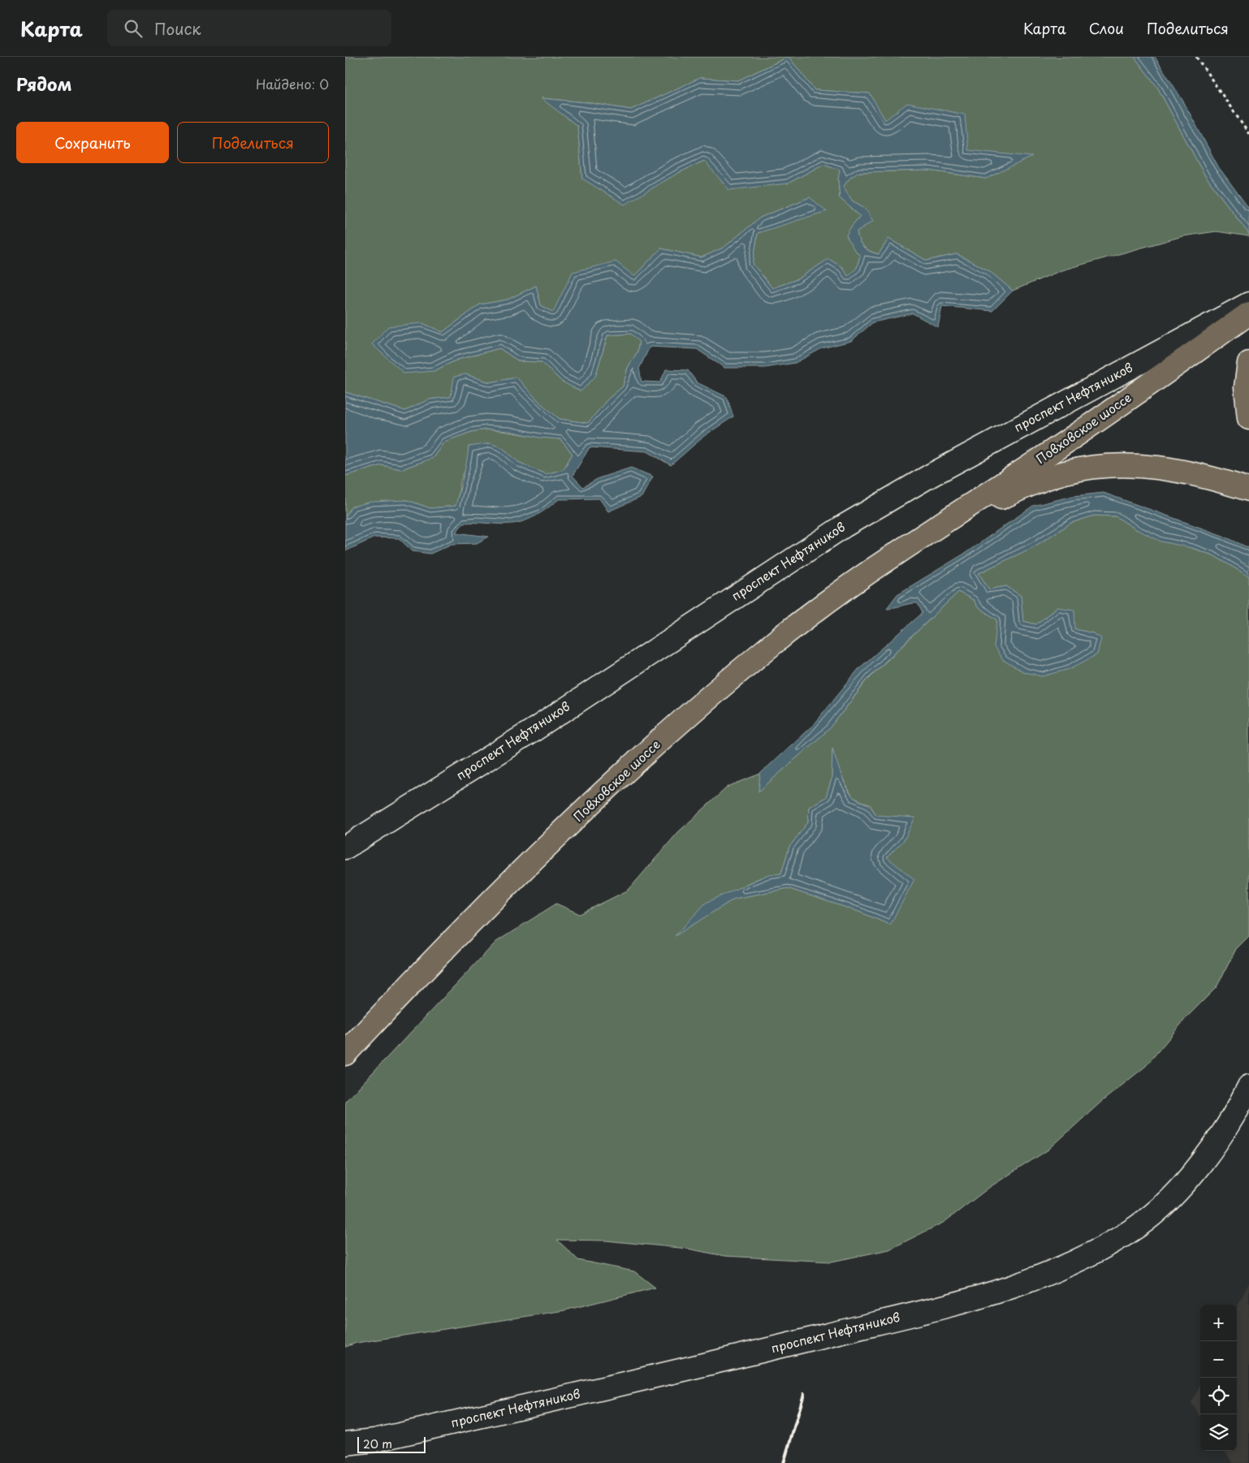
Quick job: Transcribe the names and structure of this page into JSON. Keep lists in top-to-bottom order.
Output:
{
  "streets": {
    "main road": ["проспект Нефтяников", "Повховское шоссе"]
  },
  "scale_bar": "20 m",
  "page": {
    "header": "Карта",
    "search": "Поиск",
    "nav": ["Карта", "Слои", "Поделиться"],
    "heading": ["Рядом", "Найдено: 0"],
    "buttons": ["Сохранить", "Поделиться"],
    "map_buttons": ["+", "−"],
    "scale": "20 m"
  }
}
